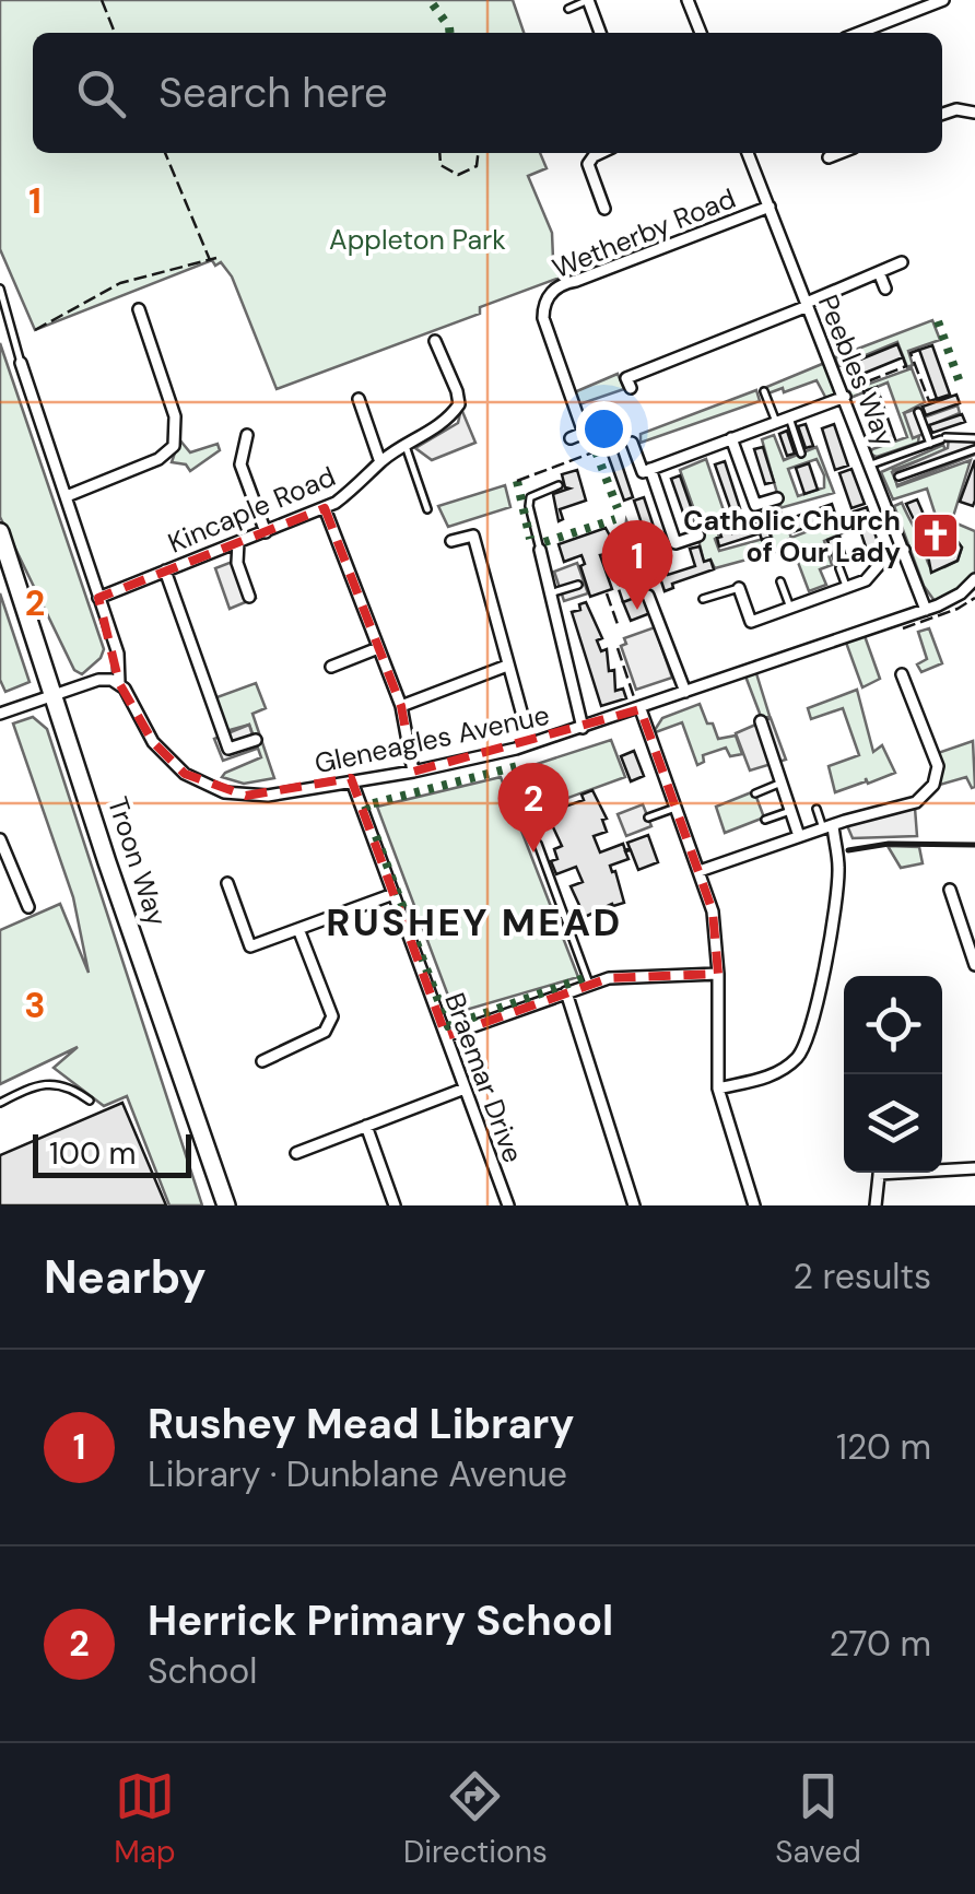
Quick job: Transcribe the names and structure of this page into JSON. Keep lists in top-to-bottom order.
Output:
{
  "streets": {
    "highway": ["Troon Way"],
    "street": [
      "Wetherby Road",
      "Peebles Way",
      "Kincaple Road",
      "Gleneagles Avenue",
      "Braemar Drive"
    ]
  },
  "crossings": [
    ["Wetherby Road", "Peebles Way"],
    ["Peebles Way", "Gleneagles Avenue"],
    ["Gleneagles Avenue", "Braemar Drive"]
  ],
  "districts": ["RUSHEY MEAD"],
  "parks": ["Appleton Park"],
  "places": {
    "church": ["Catholic Church of Our Lady"]
  },
  "scale_bar": "100 m",
  "page": {
    "search": "Search here",
    "pins": ["1", "2"],
    "scale": "100 m",
    "heading": ["Nearby", "2 results"],
    "list": [
      {
        "mark": "1",
        "name": "Rushey Mead Library",
        "note": "Library · Dunblane Avenue",
        "value": "120 m"
      },
      {
        "mark": "2",
        "name": "Herrick Primary School",
        "note": "School",
        "value": "270 m"
      }
    ],
    "nav": ["Map", "Directions", "Saved"]
  },
  "grid": {
    "rows": ["1", "2", "3"]
  }
}
